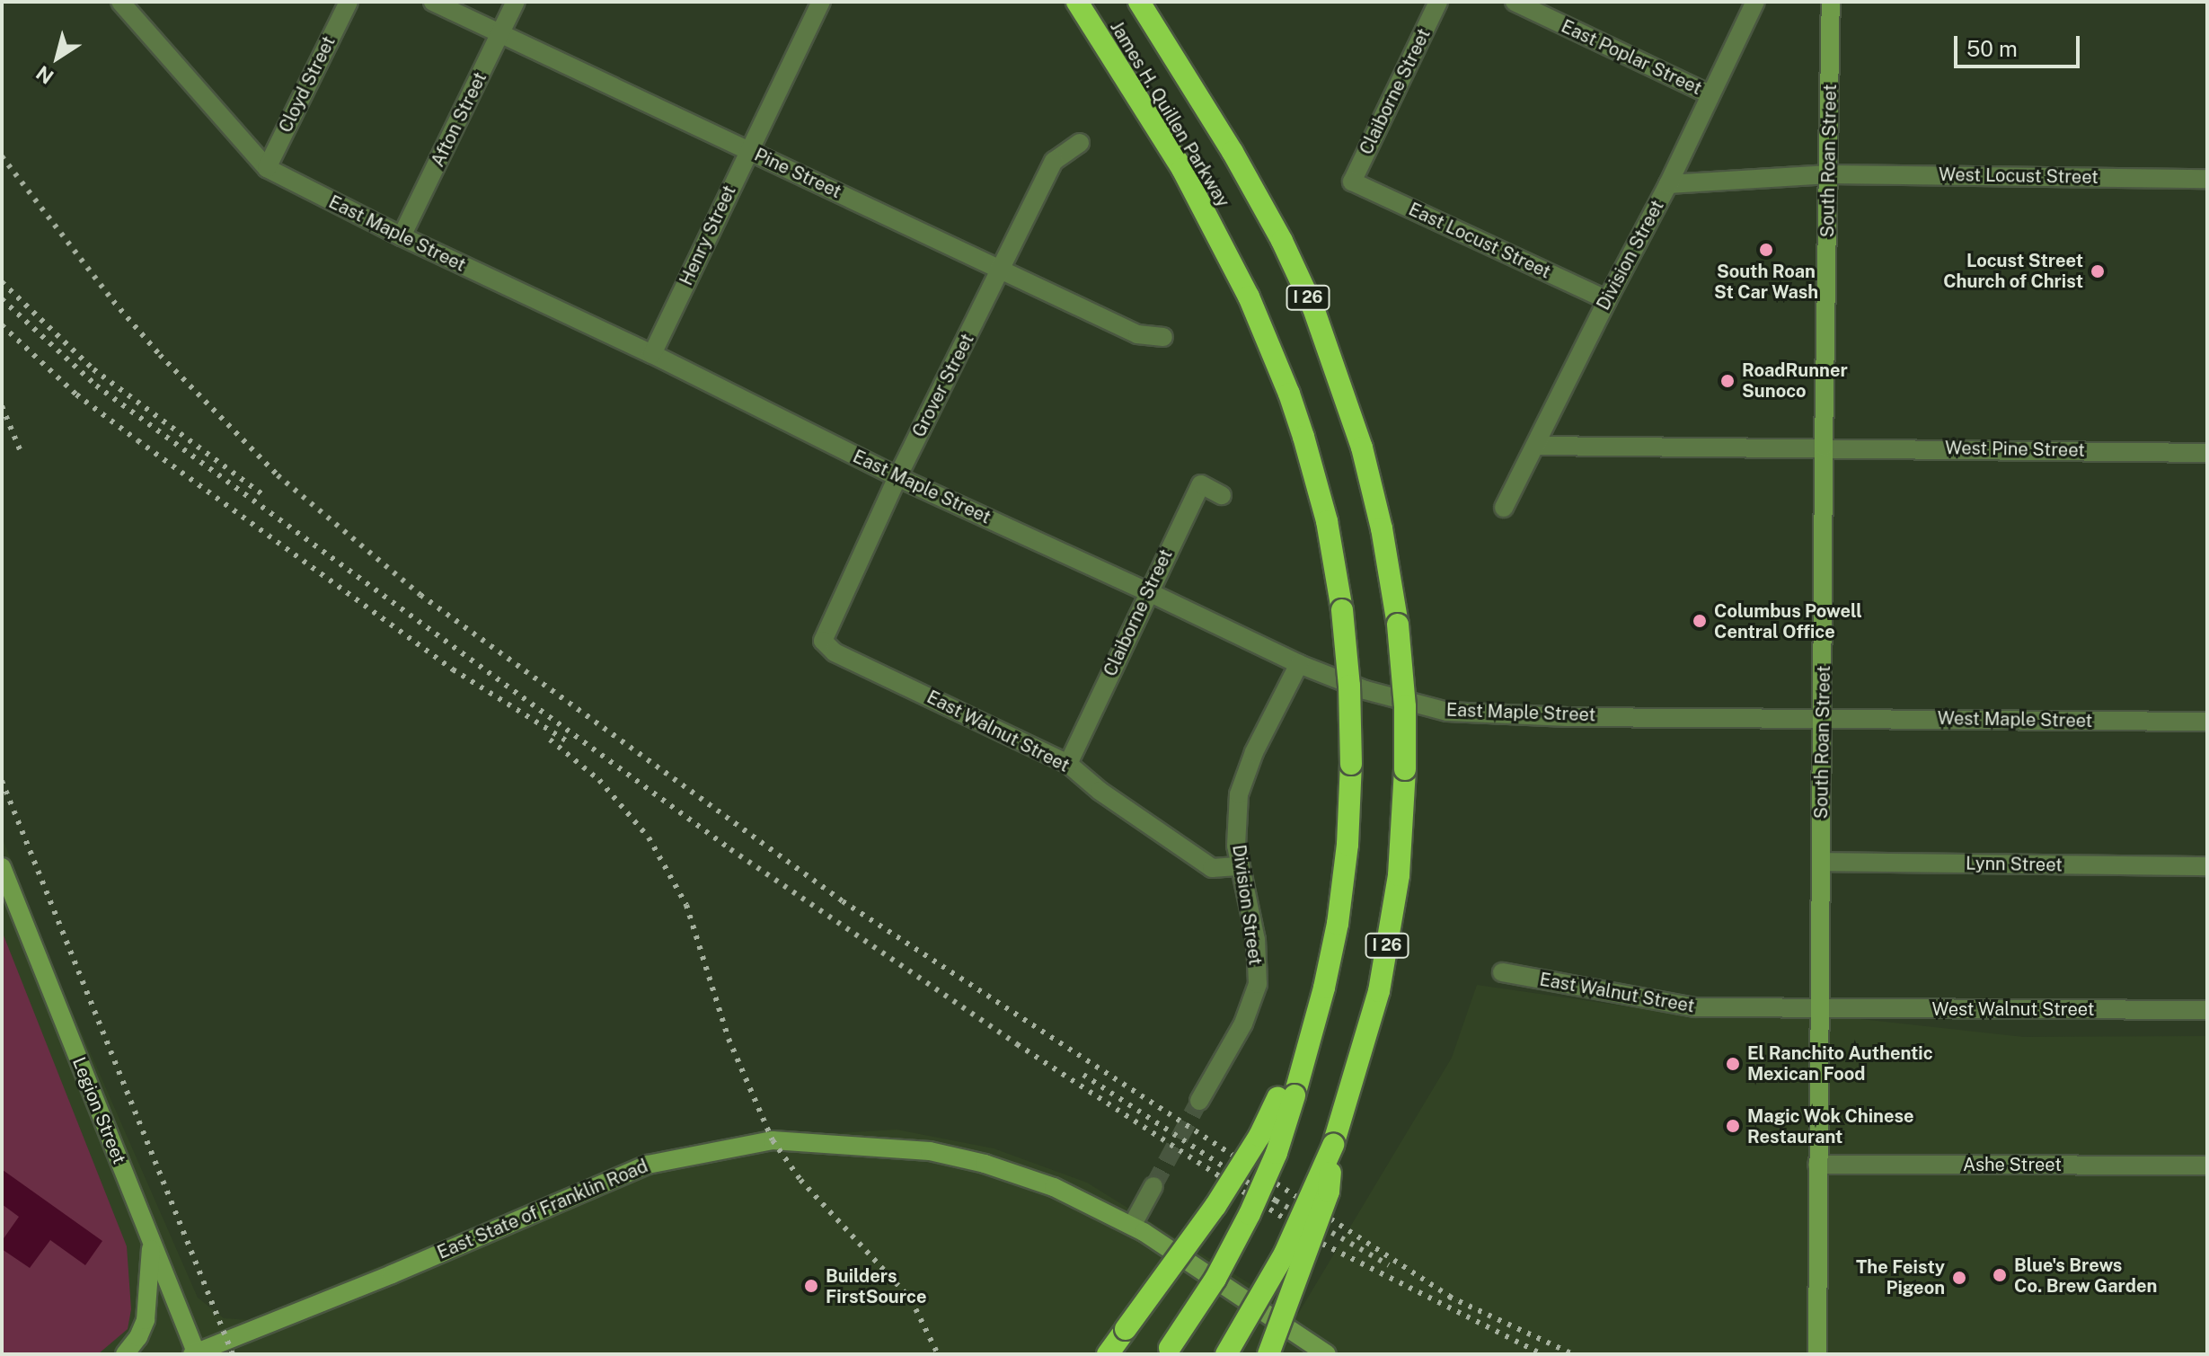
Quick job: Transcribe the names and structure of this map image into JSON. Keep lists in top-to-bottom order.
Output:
{
  "streets": {
    "highway": ["James H. Quillen Parkway", "I 26"],
    "main road": ["South Roan Street", "Legion Street", "East State of Franklin Road"],
    "street": [
      "East Poplar Street",
      "Cloyd Street",
      "Claiborne Street",
      "Afton Street",
      "Pine Street",
      "West Locust Street",
      "East Maple Street",
      "Henry Street",
      "East Locust Street",
      "Division Street",
      "Grover Street",
      "West Pine Street",
      "West Maple Street",
      "East Walnut Street",
      "Lynn Street",
      "West Walnut Street",
      "Ashe Street"
    ]
  },
  "crossings": [
    ["East Poplar Street", "Division Street"],
    ["Cloyd Street", "East Maple Street"],
    ["Claiborne Street", "East Maple Street"],
    ["Claiborne Street", "East Locust Street"],
    ["Claiborne Street", "East Walnut Street"],
    ["Afton Street", "Pine Street"],
    ["Afton Street", "East Maple Street"],
    ["South Roan Street", "West Locust Street"],
    ["South Roan Street", "East Maple Street"],
    ["South Roan Street", "West Pine Street"],
    ["South Roan Street", "West Maple Street"],
    ["South Roan Street", "East Walnut Street"],
    ["South Roan Street", "Lynn Street"],
    ["South Roan Street", "West Walnut Street"],
    ["South Roan Street", "Ashe Street"],
    ["Pine Street", "Henry Street"],
    ["Pine Street", "Grover Street"],
    ["East Maple Street", "Henry Street"],
    ["East Maple Street", "Division Street"],
    ["East Maple Street", "Grover Street"],
    ["East Maple Street", "West Maple Street"],
    ["East Locust Street", "Division Street"],
    ["Division Street", "West Pine Street"],
    ["Division Street", "East Walnut Street"],
    ["Grover Street", "East Walnut Street"],
    ["East Walnut Street", "West Walnut Street"],
    ["Legion Street", "East State of Franklin Road"]
  ],
  "places": [
    "South Roan St Car Wash",
    "Locust Street Church of Christ",
    "RoadRunner Sunoco",
    "Columbus Powell Central Office",
    "El Ranchito Authentic Mexican Food",
    "Magic Wok Chinese Restaurant",
    "Blue's Brews Co. Brew Garden",
    "The Feisty Pigeon",
    "Builders FirstSource"
  ],
  "scale_bar": "50 m",
  "north": "bottom left"
}
